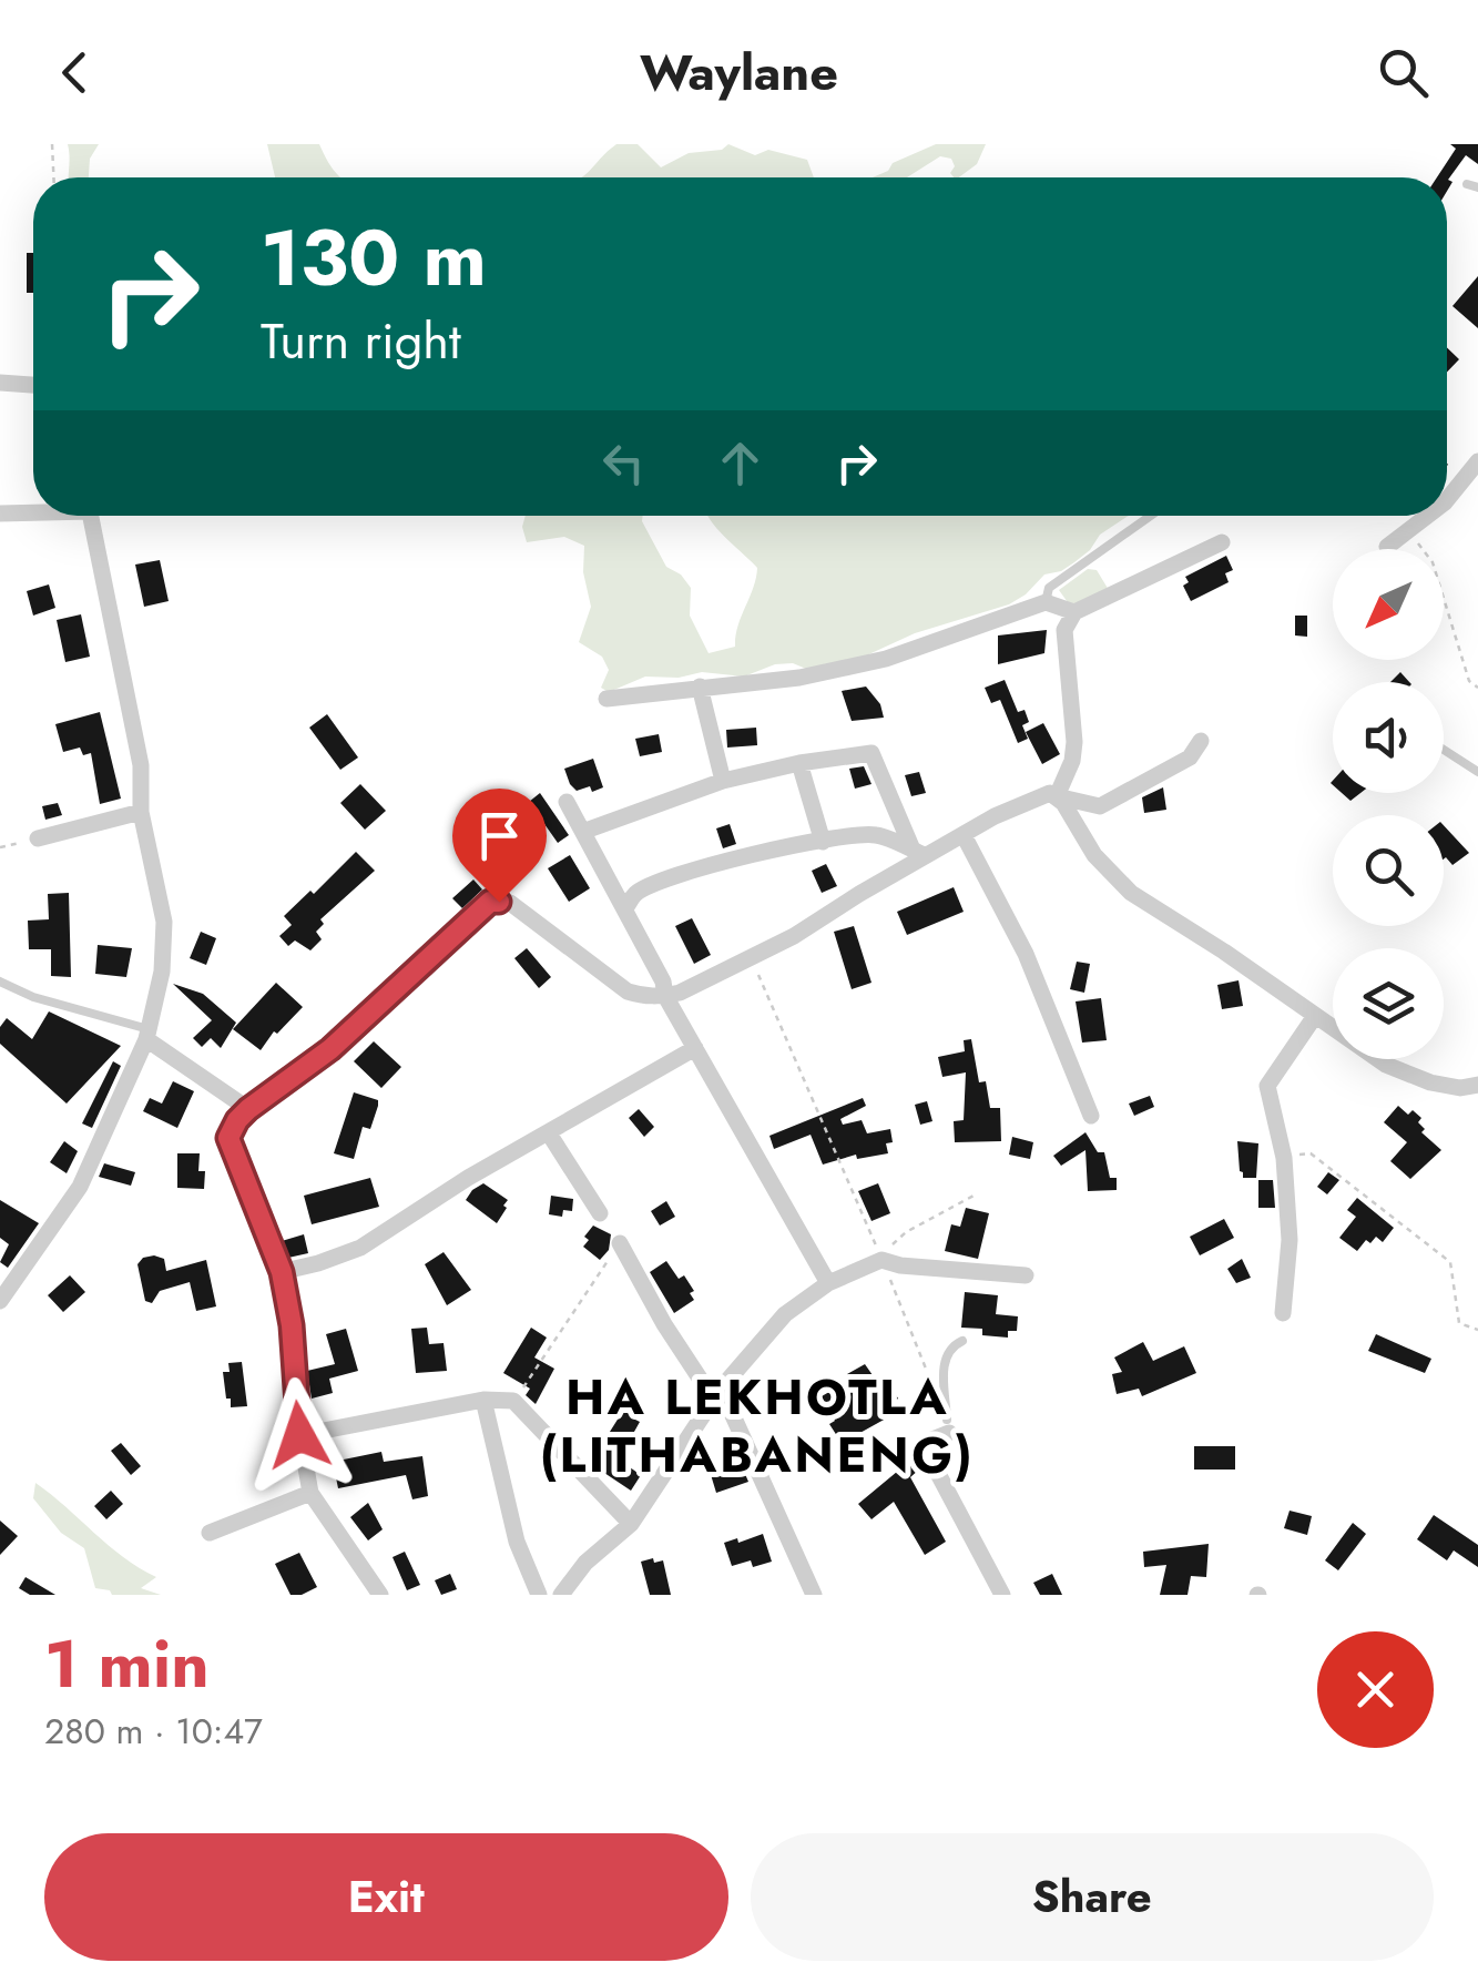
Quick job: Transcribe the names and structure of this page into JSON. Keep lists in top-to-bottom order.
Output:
{
  "districts": ["HA LEKHOTLA (LITHABANENG)"],
  "north": "bottom left",
  "page": {
    "header": "Waylane",
    "turn": ["130 m", "Turn right"],
    "heading": ["1 min", "280 m · 10:47"],
    "buttons": ["Exit", "Share"]
  }
}
